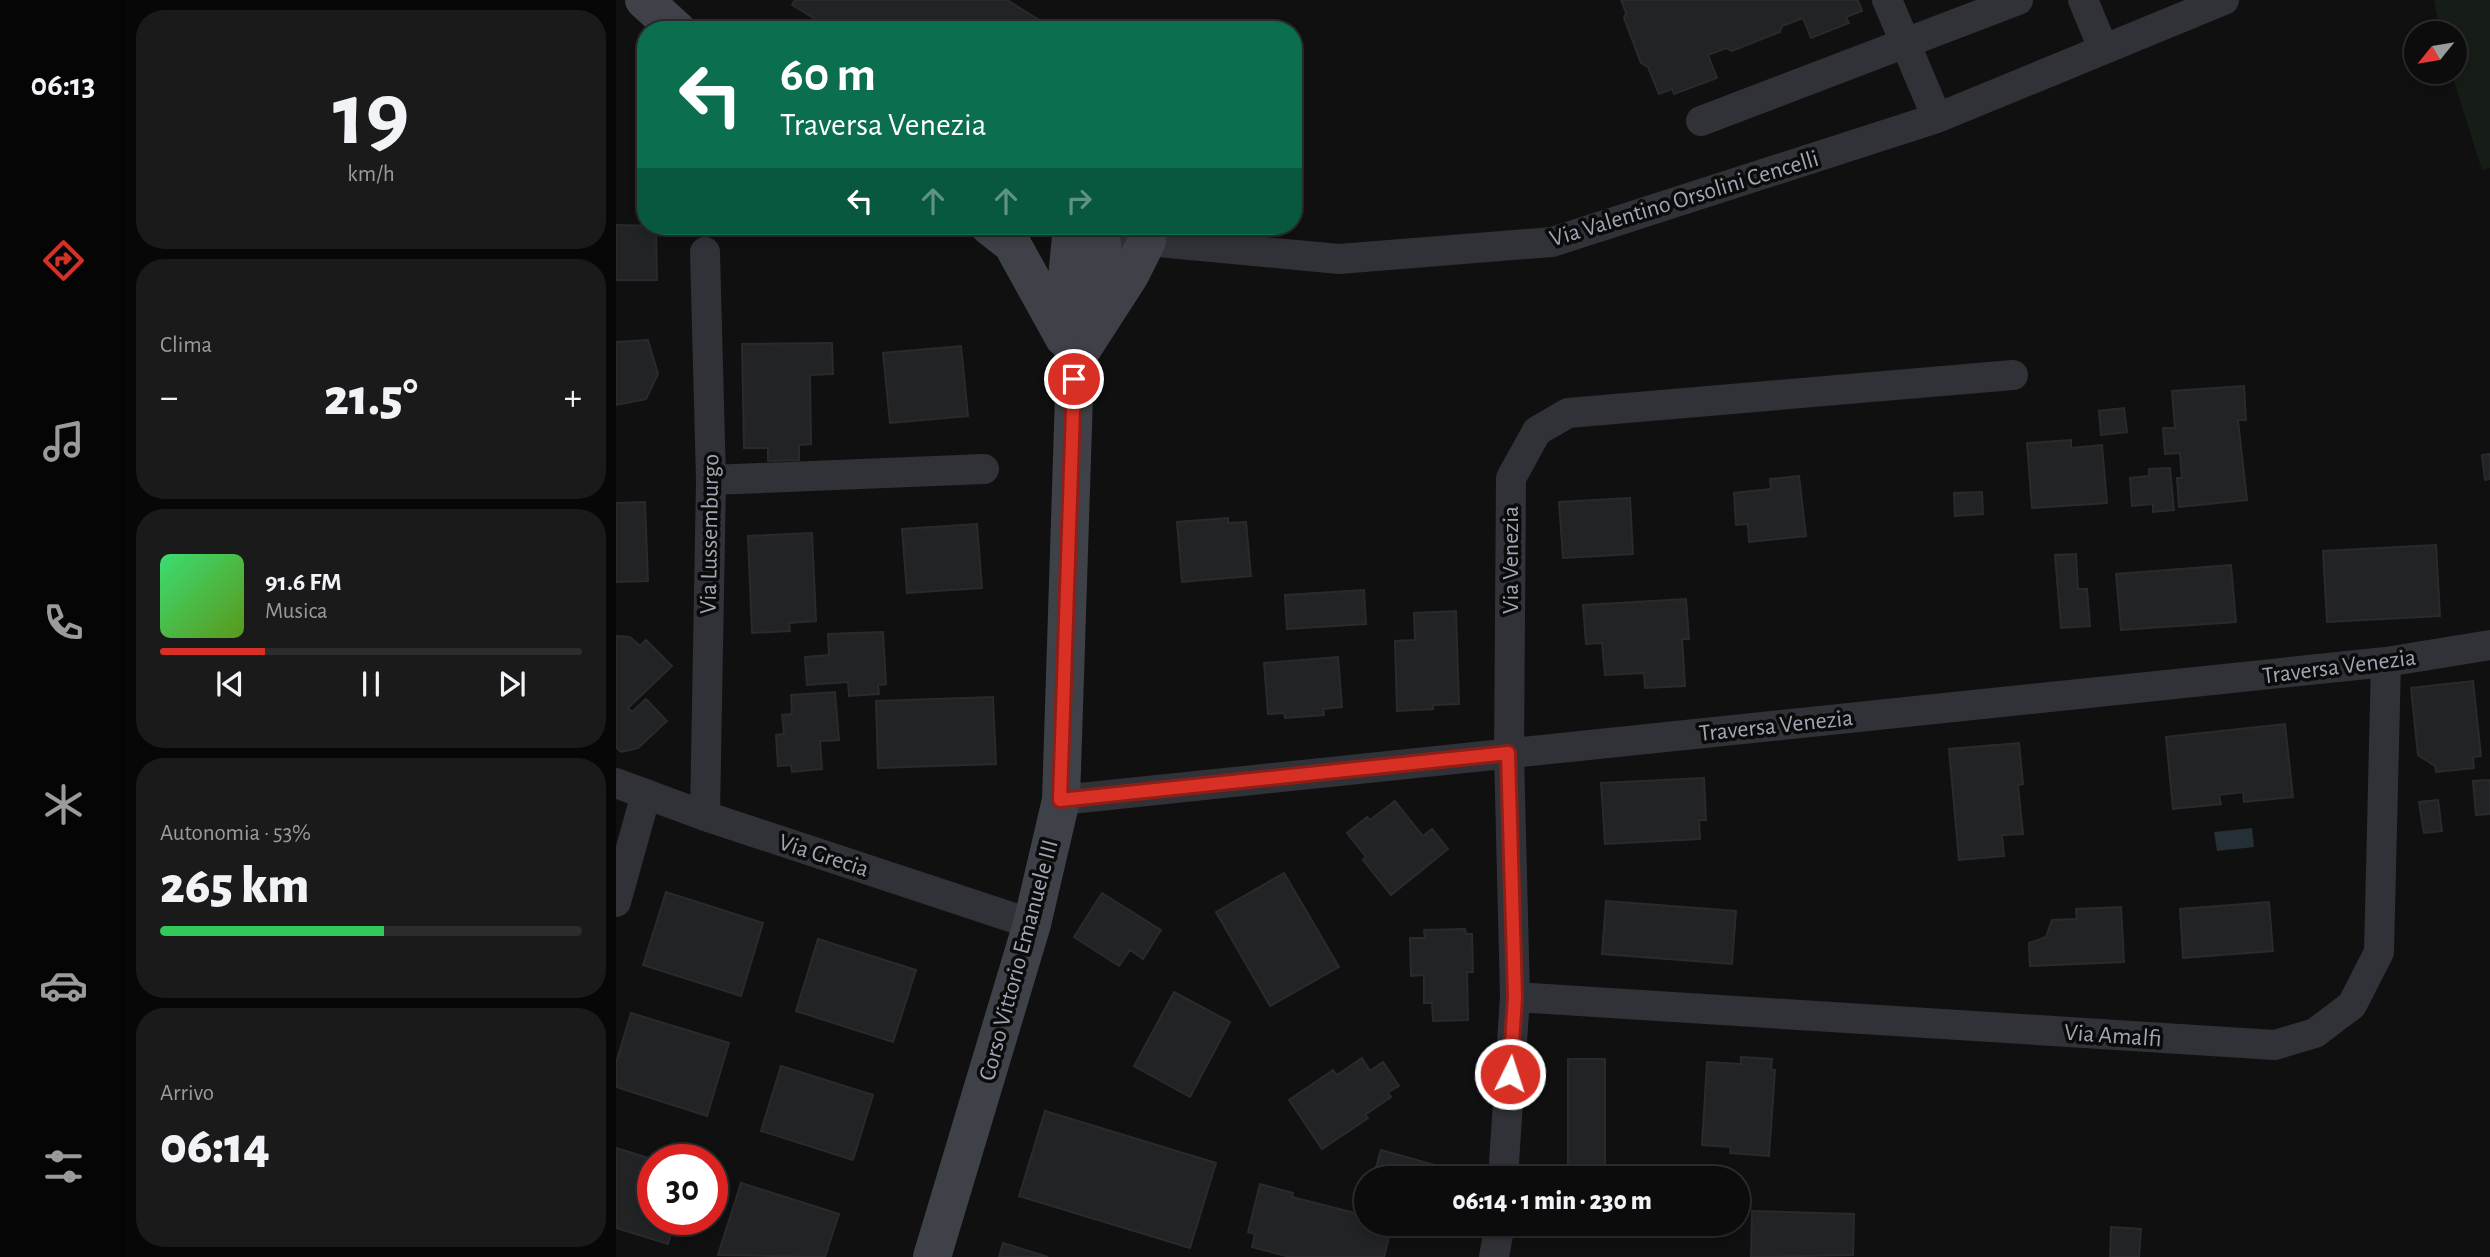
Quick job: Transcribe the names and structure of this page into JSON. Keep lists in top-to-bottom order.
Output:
{
  "streets": {
    "street": [
      "Via Valentino Orsolini Cencelli",
      "Via Lussemburgo",
      "Via Venezia",
      "Traversa Venezia",
      "Via Grecia",
      "Corso Vittorio Emanuele III",
      "Via Amalfi"
    ]
  },
  "crossings": [
    ["Via Lussemburgo", "Via Grecia"],
    ["Via Venezia", "Traversa Venezia"],
    ["Via Venezia", "Via Amalfi"],
    ["Traversa Venezia", "Corso Vittorio Emanuele III"],
    ["Traversa Venezia", "Via Amalfi"],
    ["Via Grecia", "Corso Vittorio Emanuele III"]
  ],
  "north": "bottom left",
  "page": {
    "tabs": "06:13",
    "tile": [
      ["19", "km/h"],
      "Clima",
      ["Autonomia · 53%", "265 km"],
      ["Arrivo", "06:14"]
    ],
    "turn": ["60 m", "Traversa Venezia"],
    "heat": ["−", "21.5°", "+"],
    "song": ["91.6 FM", "Musica"],
    "limit": "30",
    "trip": "06:14 · 1 min · 230 m"
  }
}
